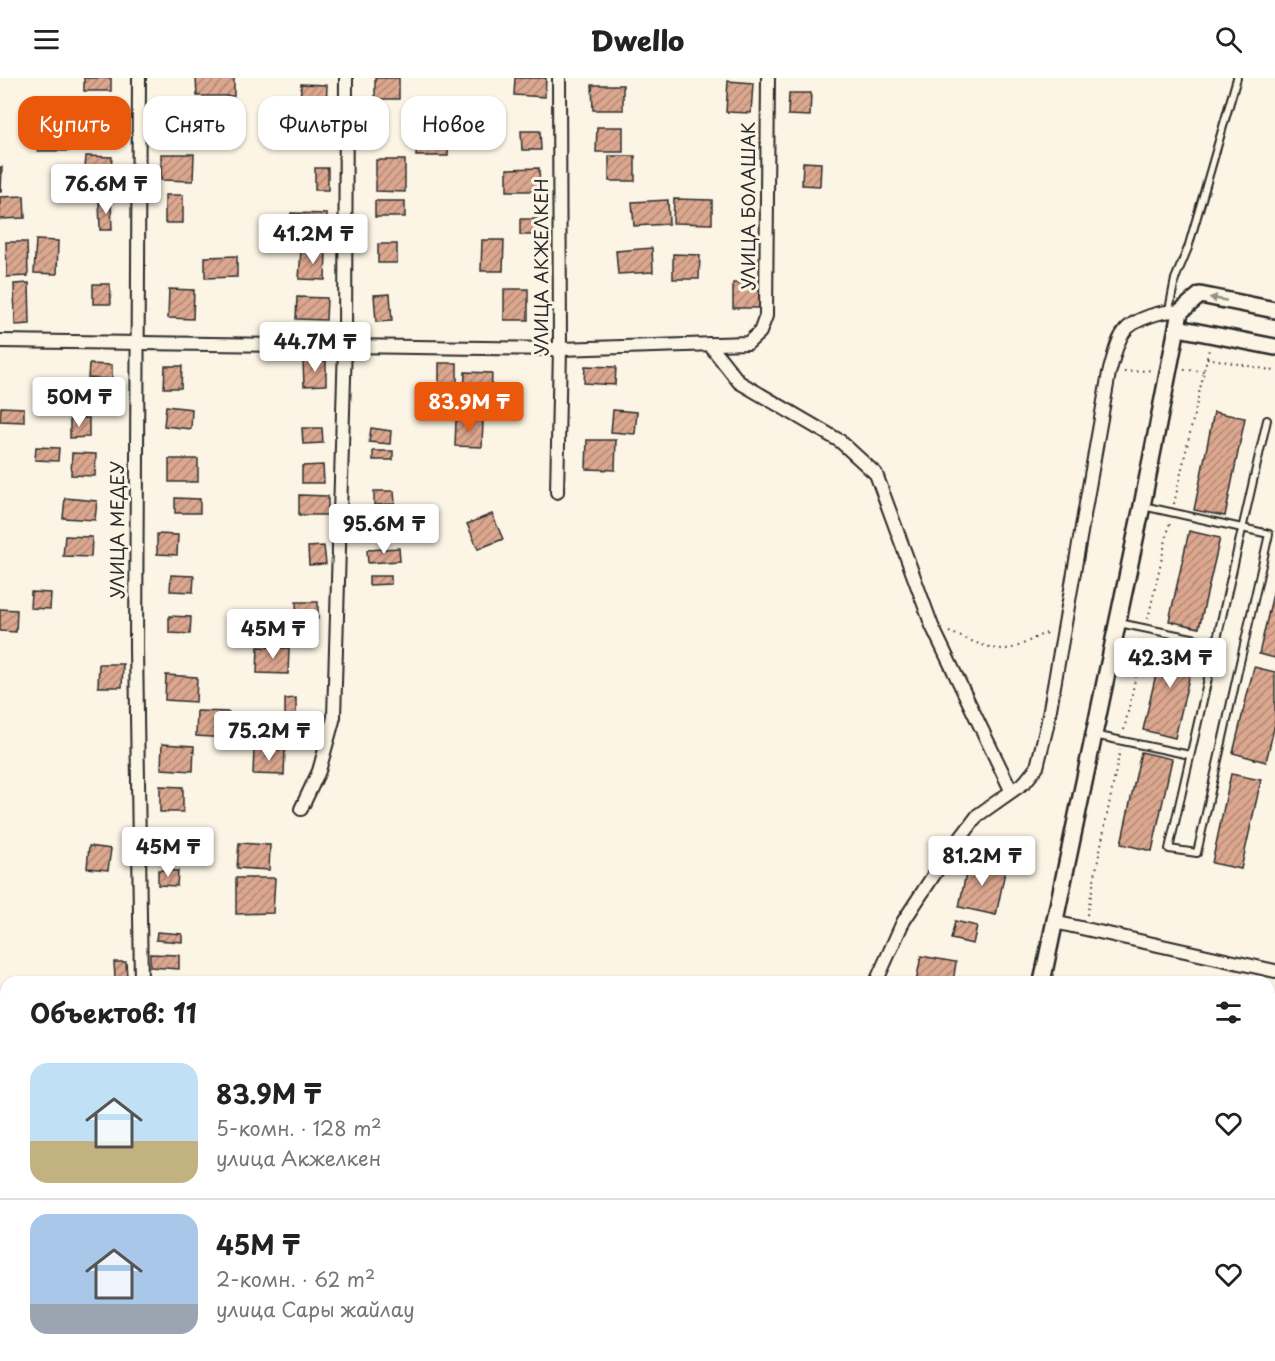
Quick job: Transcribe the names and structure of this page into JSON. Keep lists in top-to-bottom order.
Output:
{
  "streets": {
    "street": ["УЛИЦА БОЛАШАК", "УЛИЦА АКЖЕЛКЕН", "УЛИЦА МЕДЕУ"]
  },
  "page": {
    "header": "Dwello",
    "chip": [
      "Купить",
      "Снять",
      "Фильтры",
      "Новое"
    ],
    "price": [
      "76.6M ₸",
      "41.2M ₸",
      "44.7M ₸",
      "50M ₸",
      "83.9M ₸",
      "95.6M ₸",
      "45M ₸",
      "42.3M ₸",
      "75.2M ₸",
      "45M ₸",
      "81.2M ₸"
    ],
    "heading": "Объектов: 11",
    "list": [
      {
        "name": "83.9M ₸",
        "note": "5-комн. · 128 m² · улица Акжелкен"
      },
      {
        "name": "45M ₸",
        "note": "2-комн. · 62 m² · улица Сары жайлау"
      }
    ]
  }
}
